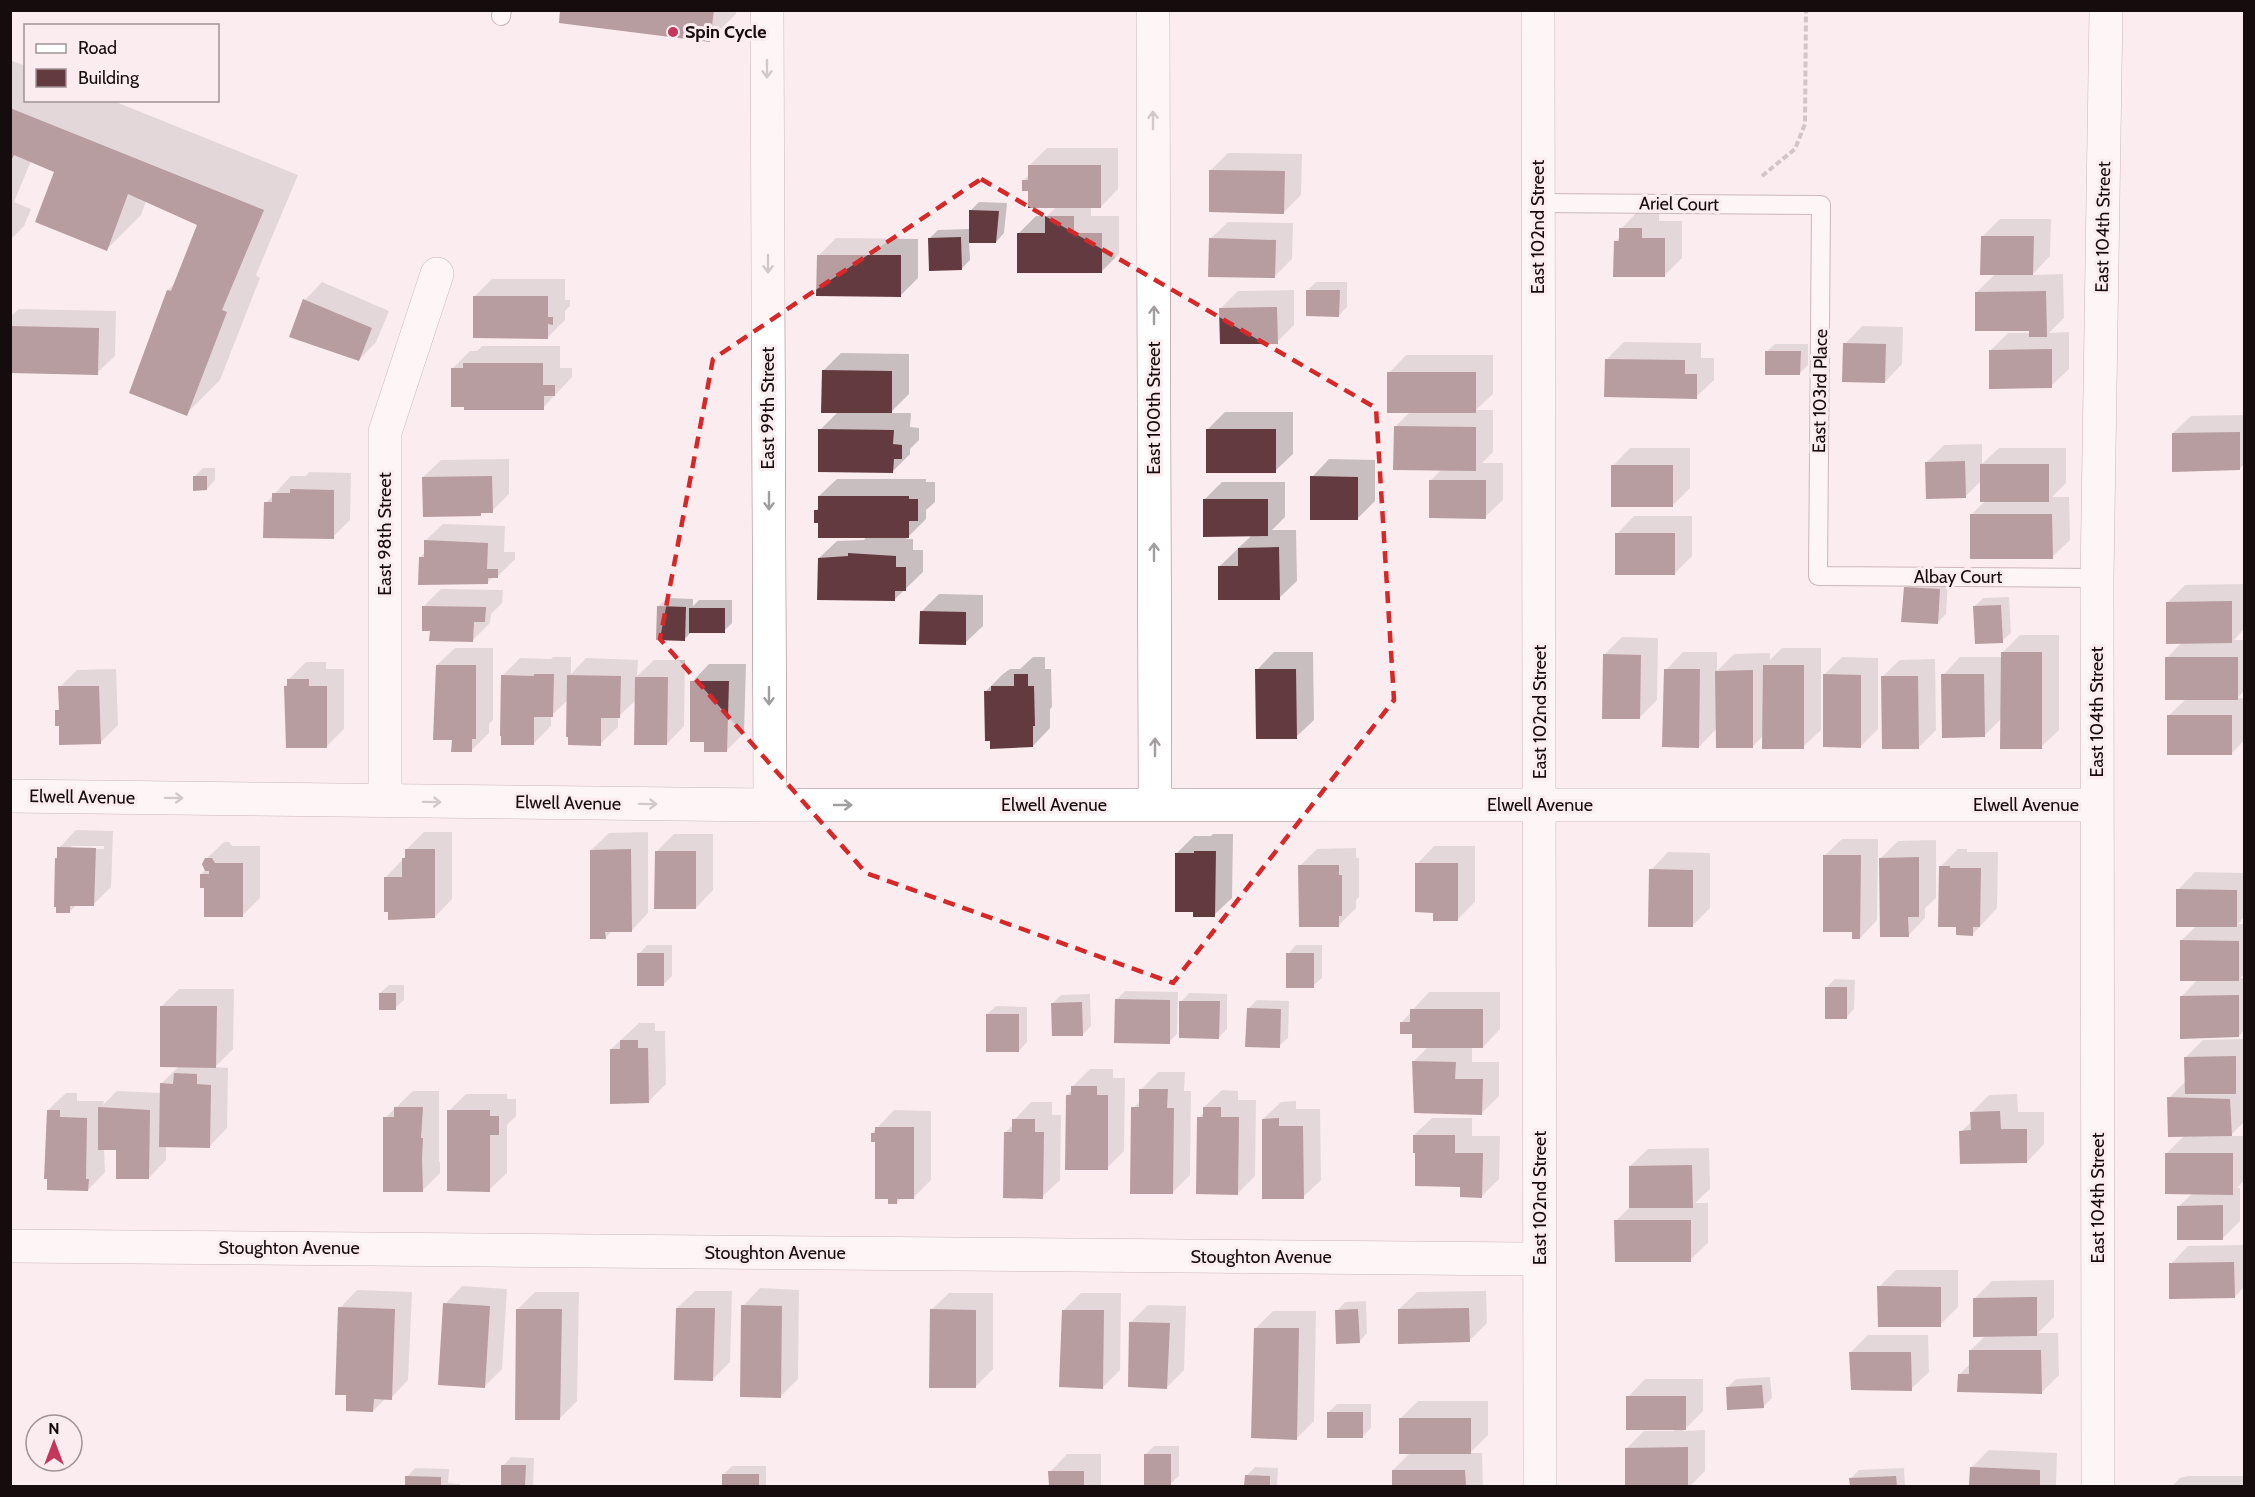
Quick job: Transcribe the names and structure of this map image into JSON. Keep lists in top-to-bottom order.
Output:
{
  "streets": {
    "street": [
      "East 102nd Street",
      "East 104th Street",
      "East 99th Street",
      "East 100th Street",
      "East 98th Street",
      "Elwell Avenue",
      "Stoughton Avenue"
    ],
    "lane": ["Ariel Court", "East 103rd Place", "Albay Court"]
  },
  "crossings": [
    ["Ariel Court", "East 102nd Street"],
    ["Ariel Court", "East 103rd Place"],
    ["East 102nd Street", "Elwell Avenue"],
    ["East 102nd Street", "Stoughton Avenue"],
    ["East 104th Street", "Albay Court"],
    ["East 104th Street", "Elwell Avenue"],
    ["East 103rd Place", "Albay Court"],
    ["East 99th Street", "Elwell Avenue"],
    ["East 100th Street", "Elwell Avenue"],
    ["East 98th Street", "Elwell Avenue"]
  ],
  "one_way": ["East 99th Street", "East 100th Street", "Elwell Avenue"],
  "places": ["Spin Cycle"],
  "legend": ["Road", "Building"],
  "north": "top"
}
